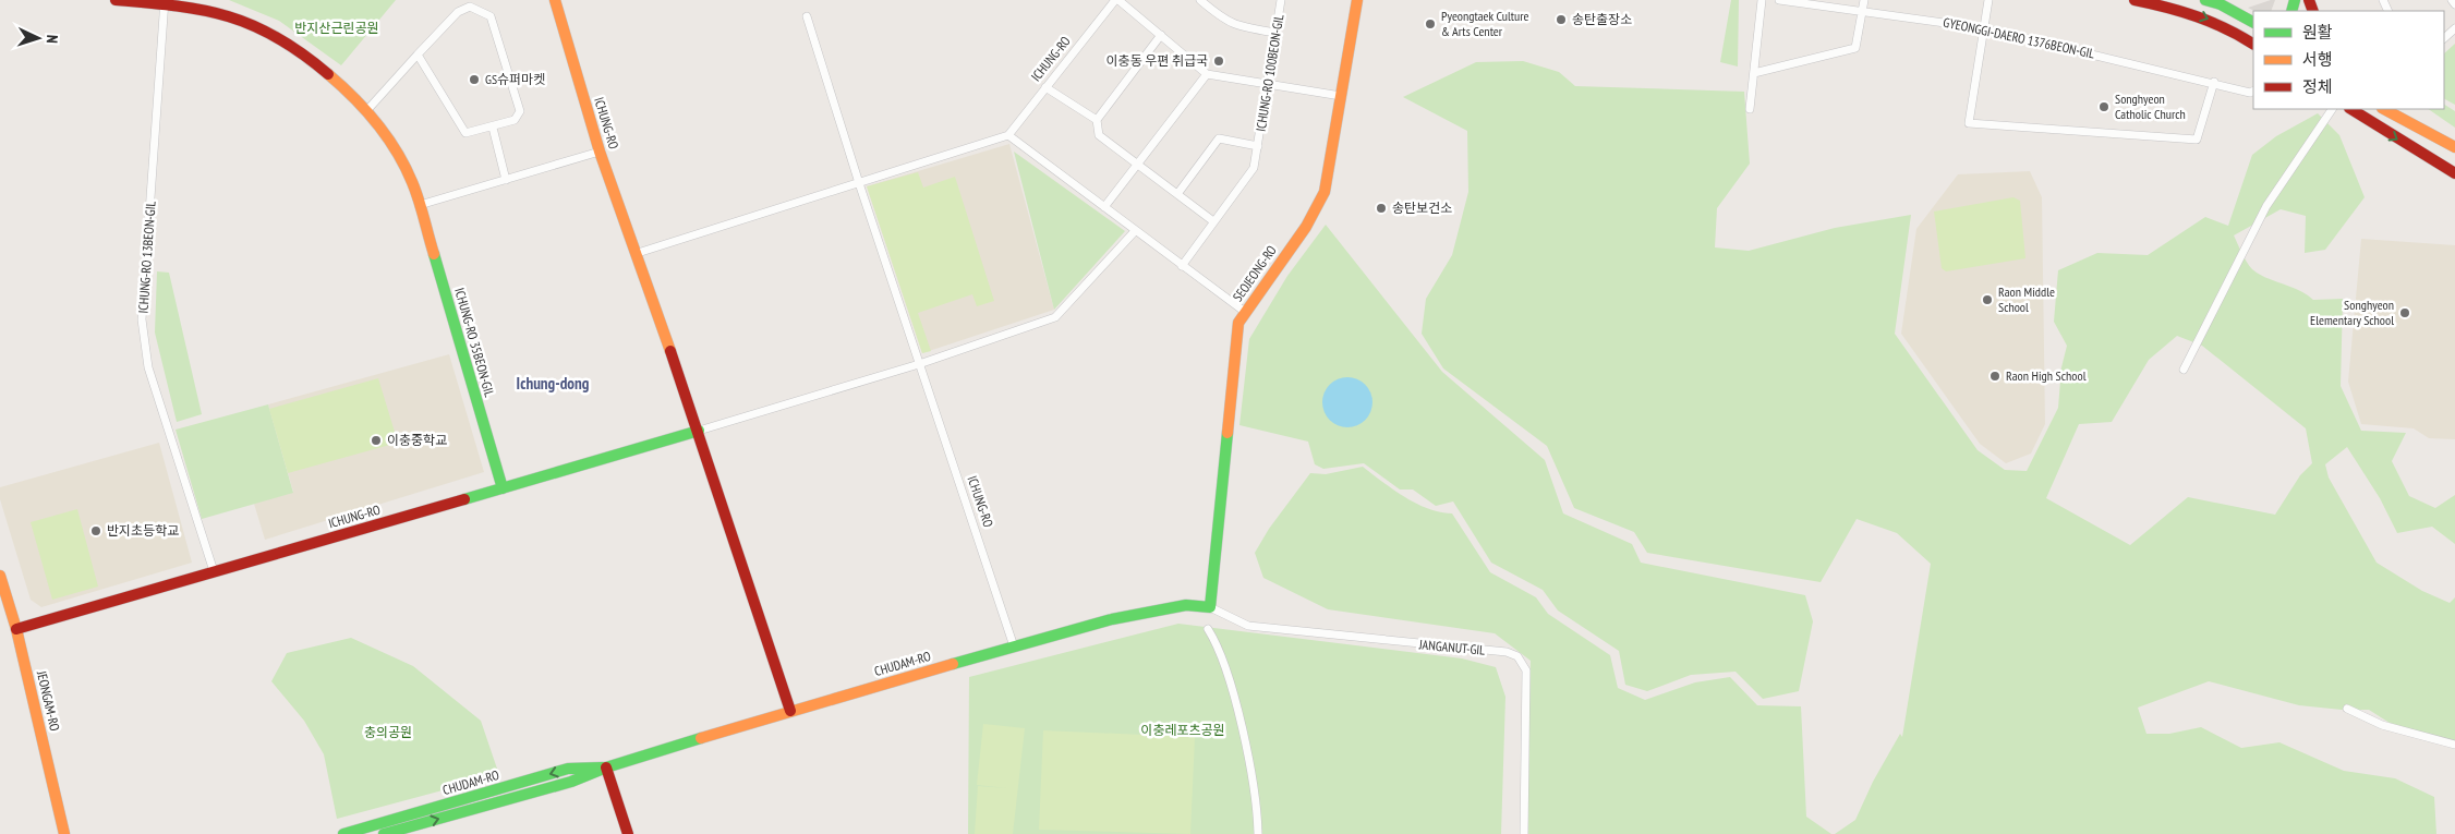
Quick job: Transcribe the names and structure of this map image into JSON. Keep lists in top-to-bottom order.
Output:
{
  "streets": {
    "street": [
      "GYEONGGI-DAERO 1376BEON-GIL",
      "ICHUNG-RO",
      "ICHUNG-RO 100BEON-GIL",
      "ICHUNG-RO 13BEON-GIL",
      "SEOJEONG-RO",
      "ICHUNG-RO 35BEON-GIL",
      "JANGANUT-GIL",
      "CHUDAM-RO",
      "JEONGAM-RO"
    ]
  },
  "crossings": [
    ["ICHUNG-RO", "ICHUNG-RO 13BEON-GIL"],
    ["ICHUNG-RO", "ICHUNG-RO 35BEON-GIL"],
    ["ICHUNG-RO", "CHUDAM-RO"],
    ["ICHUNG-RO", "JEONGAM-RO"],
    ["ICHUNG-RO 13BEON-GIL", "ICHUNG-RO 35BEON-GIL"],
    ["SEOJEONG-RO", "JANGANUT-GIL"],
    ["SEOJEONG-RO", "CHUDAM-RO"],
    ["JANGANUT-GIL", "CHUDAM-RO"]
  ],
  "districts": ["Ichung-dong"],
  "parks": ["반지산근린공원", "이충레포츠공원", "충의공원"],
  "places": [
    "송탄출장소",
    "Pyeongtaek Culture & Arts Center",
    "이충동 우편 취급국",
    "GS슈퍼마켓",
    "Songhyeon Catholic Church",
    "송탄보건소",
    "Raon Middle School",
    "Songhyeon Elementary School",
    "Raon High School",
    "이충중학교",
    "반지초등학교"
  ],
  "legend": ["원활", "서행", "정체"],
  "north": "right"
}
